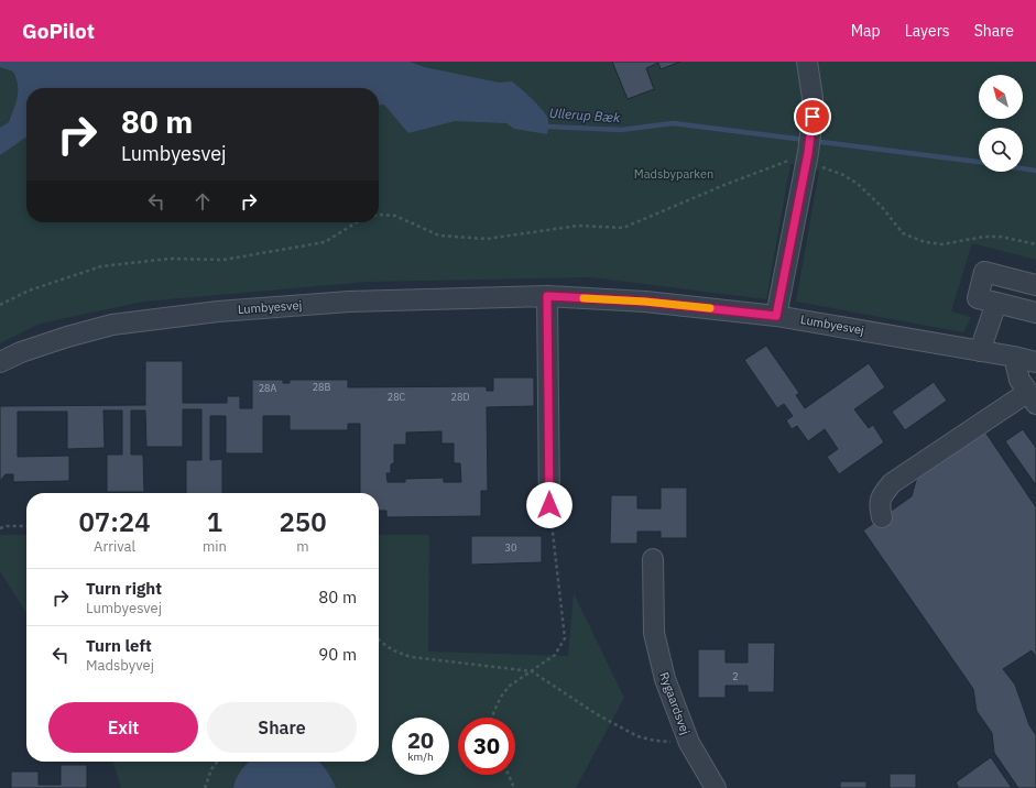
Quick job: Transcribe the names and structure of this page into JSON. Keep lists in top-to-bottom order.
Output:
{
  "streets": {
    "street": ["Lumbyesvej", "Rygaardsvej"]
  },
  "water": ["Ullerup Bæk"],
  "parks": ["Madsbyparken"],
  "house_numbers": [
    "28B",
    "28A",
    "28C",
    "28D",
    "30",
    "2"
  ],
  "north": "top left",
  "page": {
    "header": "GoPilot",
    "nav": ["Map", "Layers", "Share"],
    "turn": ["80 m", "Lumbyesvej"],
    "eta": [
      "07:24",
      "Arrival",
      "1",
      "min",
      "250",
      "m"
    ],
    "list": [
      {
        "name": "Turn right",
        "note": "Lumbyesvej",
        "value": "80 m"
      },
      {
        "name": "Turn left",
        "note": "Madsbyvej",
        "value": "90 m"
      }
    ],
    "buttons": ["Exit", "Share"],
    "speed": "20 km/h",
    "limit": "30"
  }
}
